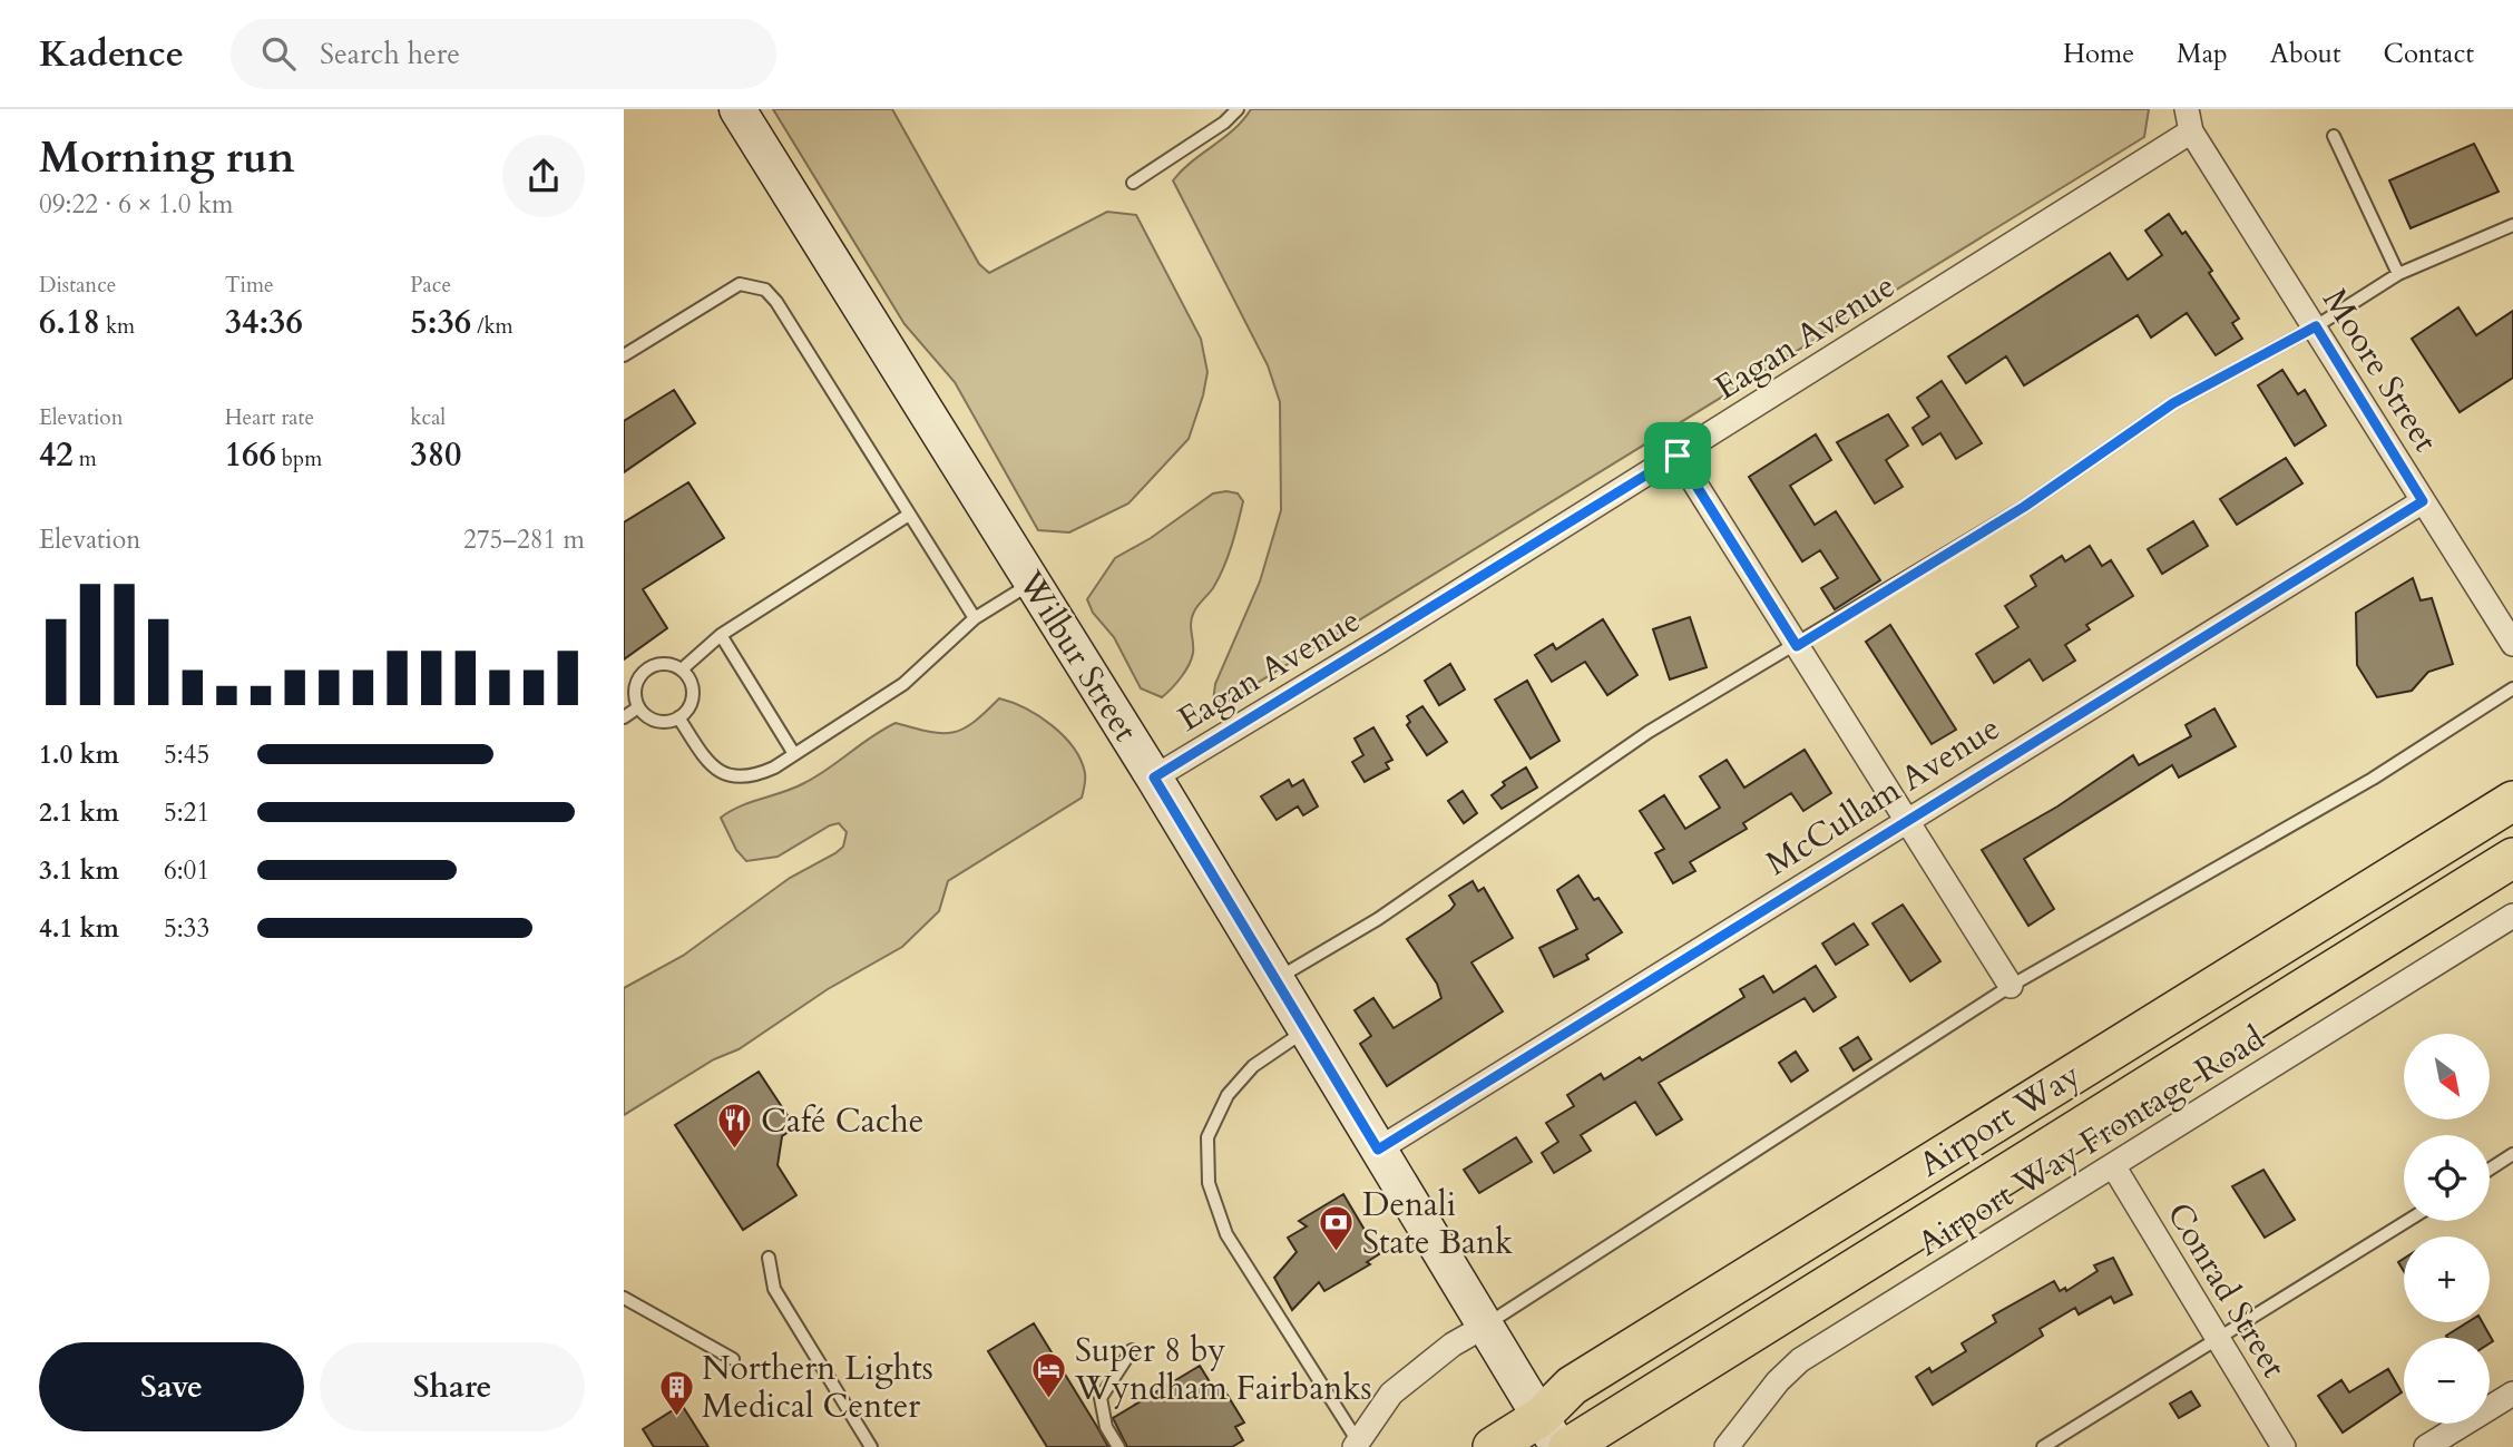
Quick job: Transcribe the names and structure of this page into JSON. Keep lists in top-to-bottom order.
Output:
{
  "streets": {
    "main road": ["Airport Way"],
    "street": [
      "Eagan Avenue",
      "Moore Street",
      "Wilbur Street",
      "McCullam Avenue",
      "Airport Way Frontage Road",
      "Conrad Street"
    ]
  },
  "crossings": [
    ["Eagan Avenue", "Moore Street"],
    ["Eagan Avenue", "Wilbur Street"],
    ["Moore Street", "McCullam Avenue"],
    ["Wilbur Street", "McCullam Avenue"],
    ["Wilbur Street", "Airport Way"],
    ["Airport Way Frontage Road", "Conrad Street"]
  ],
  "places": {
    "restaurant": ["Café Cache"],
    "bank": ["Denali State Bank"],
    "hotel": ["Super 8 by Wyndham Fairbanks"],
    "building": ["Northern Lights Medical Center"]
  },
  "north": "bottom right",
  "page": {
    "header": "Kadence",
    "search": "Search here",
    "nav": [
      "Home",
      "Map",
      "About",
      "Contact"
    ],
    "heading": ["Morning run", "09:22 · 6 × 1.0 km"],
    "stats": [
      ["Distance", "6.18 km"],
      ["Time", "34:36"],
      ["Pace", "5:36 /km"],
      ["Elevation", "42 m"],
      ["Heart rate", "166 bpm"],
      ["kcal", "380"]
    ],
    "chart": ["Elevation", "275–281 m"],
    "list": [
      {
        "name": "1.0 km",
        "note": "5:45"
      },
      {
        "name": "2.1 km",
        "note": "5:21"
      },
      {
        "name": "3.1 km",
        "note": "6:01"
      },
      {
        "name": "4.1 km",
        "note": "5:33"
      }
    ],
    "map_buttons": ["+", "−"],
    "buttons": ["Save", "Share"]
  }
}
